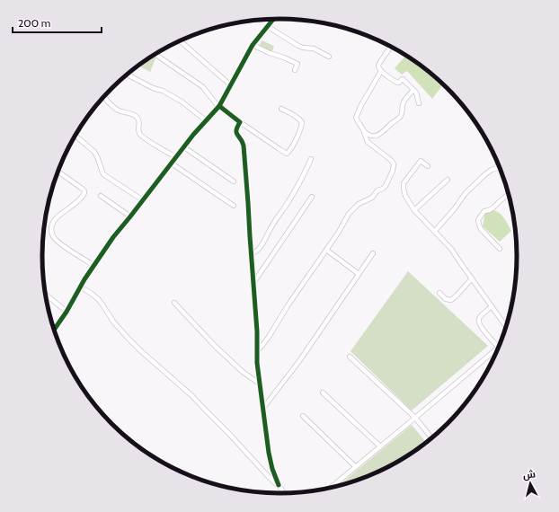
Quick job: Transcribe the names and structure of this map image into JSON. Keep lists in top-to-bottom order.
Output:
{
  "scale_bar": "200 m",
  "north": "top"
}
